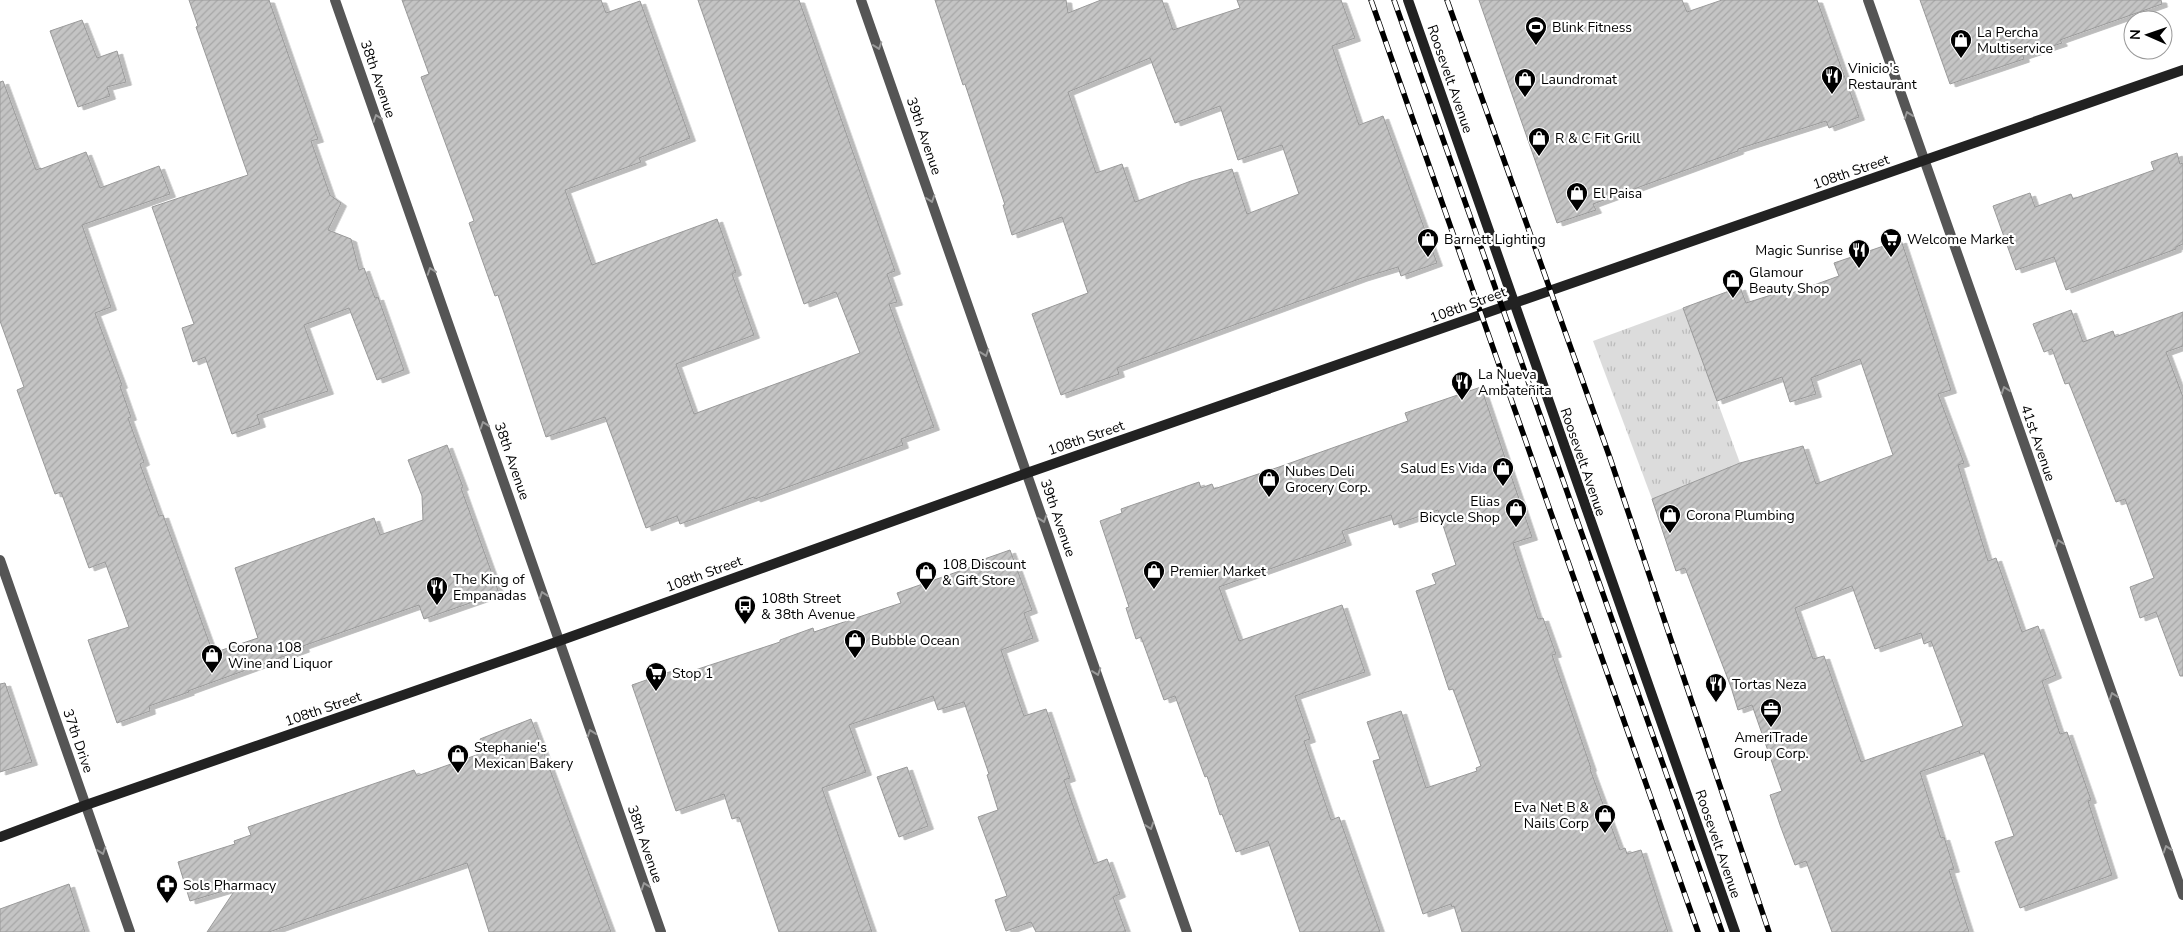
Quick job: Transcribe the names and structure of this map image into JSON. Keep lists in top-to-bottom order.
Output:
{
  "streets": {
    "main road": ["Roosevelt Avenue", "108th Street"],
    "street": [
      "38th Avenue",
      "39th Avenue",
      "41st Avenue",
      "37th Drive"
    ]
  },
  "crossings": [
    ["38th Avenue", "108th Street"],
    ["Roosevelt Avenue", "108th Street"],
    ["39th Avenue", "108th Street"],
    ["108th Street", "41st Avenue"],
    ["108th Street", "37th Drive"]
  ],
  "one_way": ["38th Avenue", "39th Avenue", "41st Avenue"],
  "places": {
    "sports": ["Blink Fitness"],
    "shop": [
      "La Percha Multiservice",
      "Laundromat",
      "R & C Fit Grill",
      "El Paisa",
      "Barnett Lighting",
      "Glamour Beauty Shop",
      "Salud Es Vida",
      "Nubes Deli Grocery Corp.",
      "Elias Bicycle Shop",
      "Corona Plumbing",
      "Premier Market",
      "108 Discount & Gift Store",
      "Bubble Ocean",
      "Corona 108 Wine and Liquor",
      "Stephanie's Mexican Bakery",
      "Eva Net B & Nails Corp"
    ],
    "restaurant": [
      "Vinicio's Restaurant",
      "Magic Sunrise",
      "La Nueva Ambateñita",
      "The King of Empanadas",
      "Tortas Neza"
    ],
    "supermarket": ["Welcome Market", "Stop 1"],
    "bus stop": ["108th Street & 38th Avenue"],
    "office": ["AmeriTrade Group Corp."],
    "pharmacy": ["Sols Pharmacy"]
  },
  "north": "left"
}
